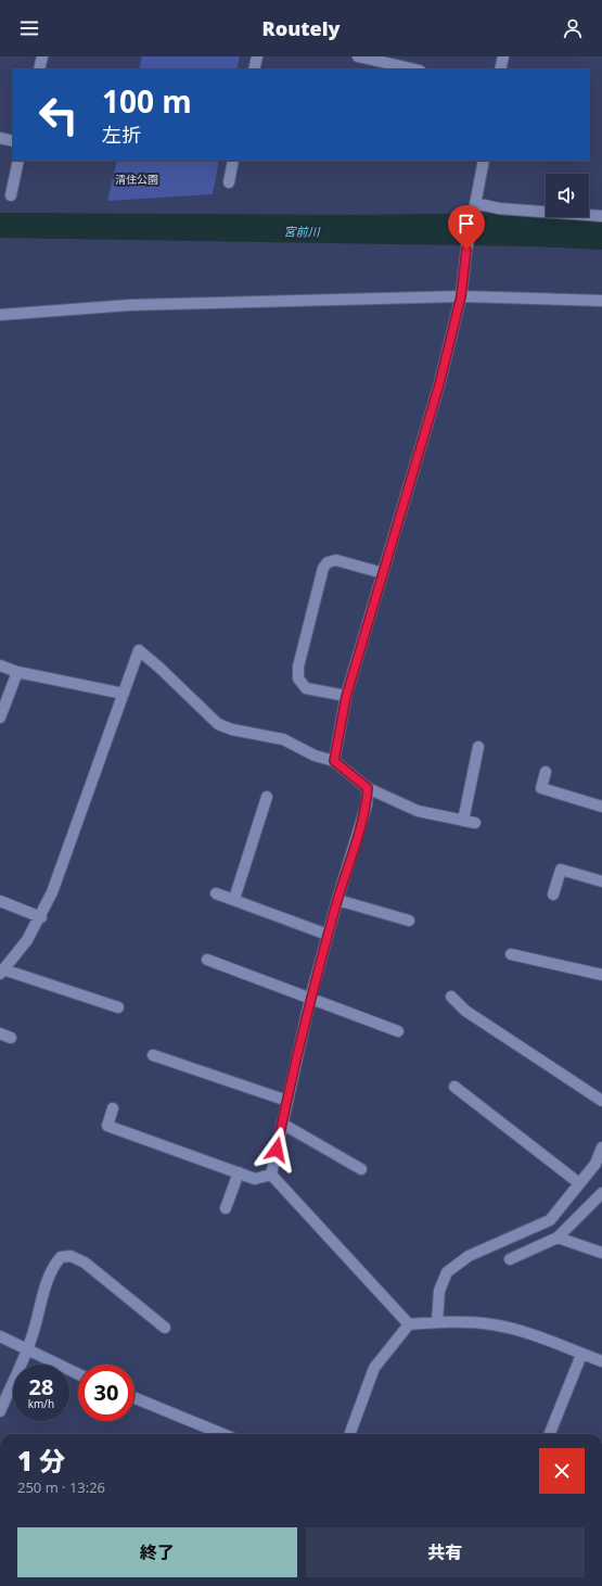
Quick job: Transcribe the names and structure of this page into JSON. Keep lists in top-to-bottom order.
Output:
{
  "water": ["宮前川"],
  "parks": ["清住公園"],
  "page": {
    "header": "Routely",
    "turn": ["100 m", "左折"],
    "speed": "28 km/h",
    "limit": "30",
    "heading": ["1 分", "250 m · 13:26"],
    "buttons": ["終了", "共有"]
  }
}
